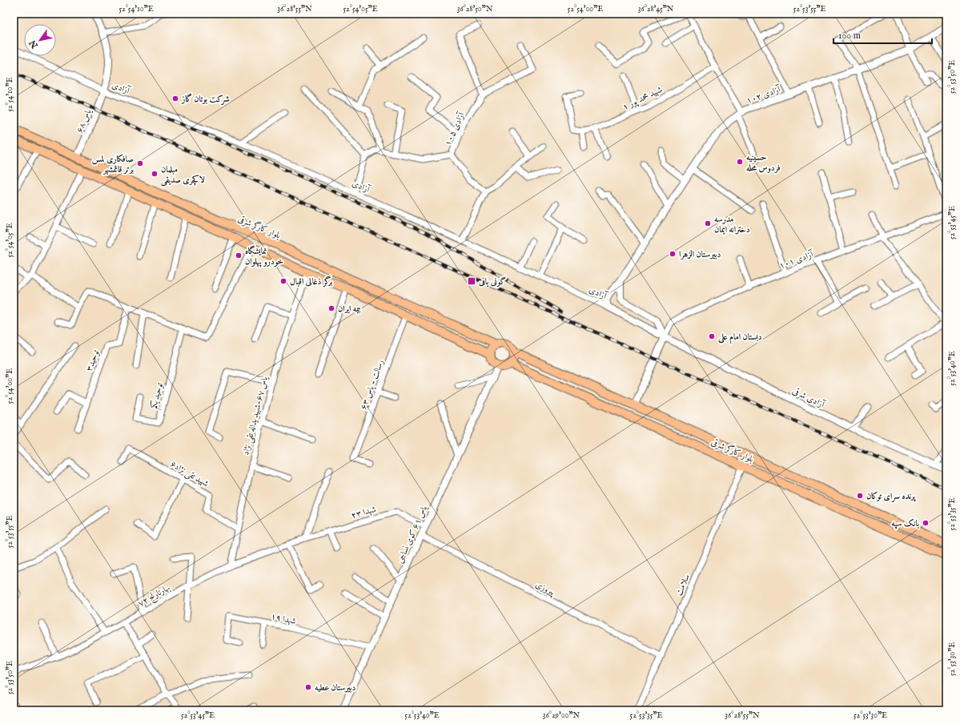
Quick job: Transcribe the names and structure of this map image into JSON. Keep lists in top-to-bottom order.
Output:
{
  "streets": {
    "main road": ["بلوار کارگر شرقی"],
    "street": [
      "آزادی",
      "آزادی ۱۰۲",
      "شهید محمد پور ۱",
      "یاس ۶۸",
      "آزادی ۱۰۵",
      "آزادی ۱۰۱",
      "توحید۳",
      "رسالت - یاس ۶۳",
      "توحید یکم",
      "آزادی شرقی",
      "یاس ۶۷-شهید یداله تقی نژاد",
      "شهید تقی نژاد۶",
      "شهدا ۲۳",
      "یاس ۶۱ کوی نساجی",
      "سلامت",
      "پیروزی",
      "بهارنارنج ۷۲",
      "شهدا ۱۹"
    ]
  },
  "crossings": [
    ["آزادی", "آزادی ۱۰۲"],
    ["آزادی", "یاس ۶۸"],
    ["آزادی", "آزادی ۱۰۱"],
    ["آزادی", "آزادی شرقی"],
    ["یاس ۶۸", "بلوار کارگر شرقی"],
    ["بلوار کارگر شرقی", "یاس ۶۱ کوی نساجی"],
    ["بلوار کارگر شرقی", "سلامت"],
    ["آزادی ۱۰۱", "آزادی شرقی"],
    ["یاس ۶۷-شهید یداله تقی نژاد", "شهید تقی نژاد۶"],
    ["یاس ۶۷-شهید یداله تقی نژاد", "بهارنارنج ۷۲"],
    ["شهدا ۲۳", "یاس ۶۱ کوی نساجی"],
    ["شهدا ۲۳", "بهارنارنج ۷۲"],
    ["یاس ۶۱ کوی نساجی", "پیروزی"],
    ["یاس ۶۱ کوی نساجی", "شهدا ۱۹"],
    ["سلامت", "پیروزی"]
  ],
  "places": {
    "other": [
      "شرکت بوتان گاز",
      "حسینیه فردوس محله",
      "صافکاری لمس برتر قائمشهر",
      "مبلمان لاکچری صدیقی",
      "مدرسه دخترانه ایمان",
      "دبیرستان الزهرا",
      "نمایشگاه خودرو پهلوان",
      "برگر ذغالی اقبال",
      "بیمه ایران",
      "دبستان امام علی",
      "پرنده سرای توکان",
      "بانک سپه",
      "دبیرستان عطیه"
    ],
    "transit": ["گونی بافی"]
  },
  "scale_bar": "100 m",
  "north": "bottom left",
  "coordinates": [
    "52°54'10\"E",
    "36°28'55\"N",
    "52°54'05\"E",
    "36°28'50\"N",
    "52°54'00\"E",
    "36°28'45\"N",
    "52°53'55\"E",
    "52°53'50\"E",
    "52°53'45\"E",
    "52°53'40\"E",
    "52°53'35\"E",
    "52°53'30\"E",
    "36°29'00\"N"
  ]
}
